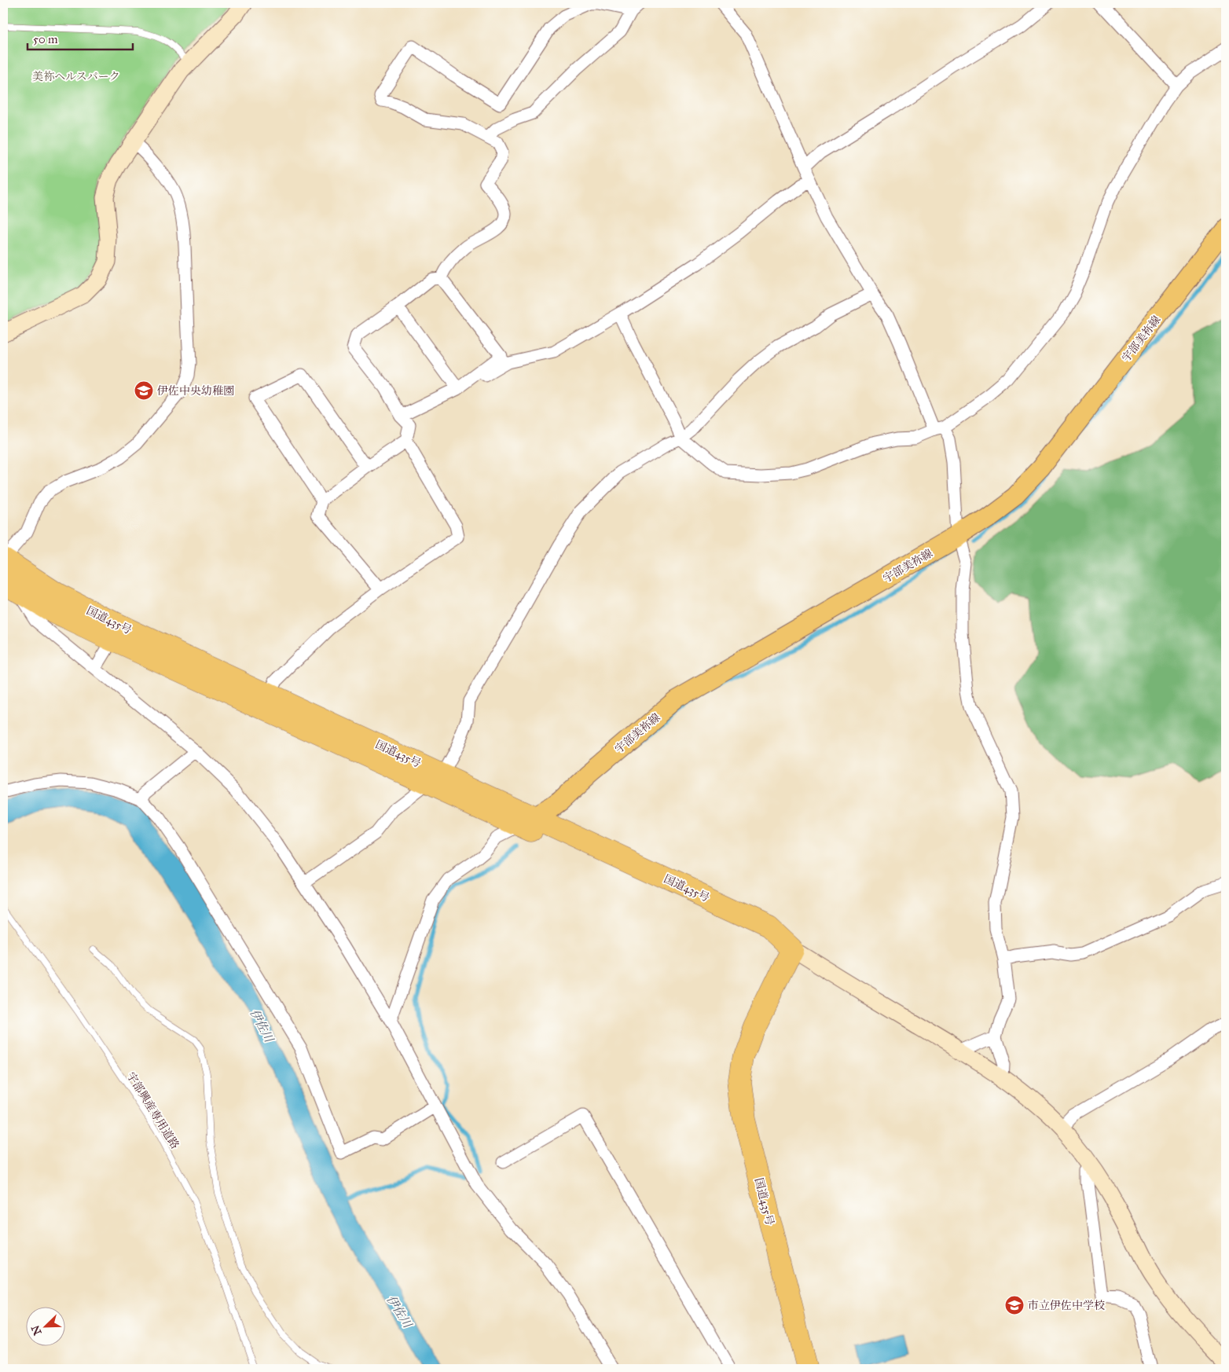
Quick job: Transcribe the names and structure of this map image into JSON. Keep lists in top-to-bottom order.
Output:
{
  "streets": {
    "highway": ["国道435号"],
    "main road": ["宇部美祢線"],
    "lane": ["宇部興産専用道路"]
  },
  "crossings": [
    ["宇部美祢線", "国道435号"]
  ],
  "water": ["伊佐川"],
  "parks": ["美祢ヘルスパーク"],
  "places": {
    "school or university": ["伊佐中央幼稚園", "市立伊佐中学校"]
  },
  "scale_bar": "50 m",
  "north": "bottom left"
}
